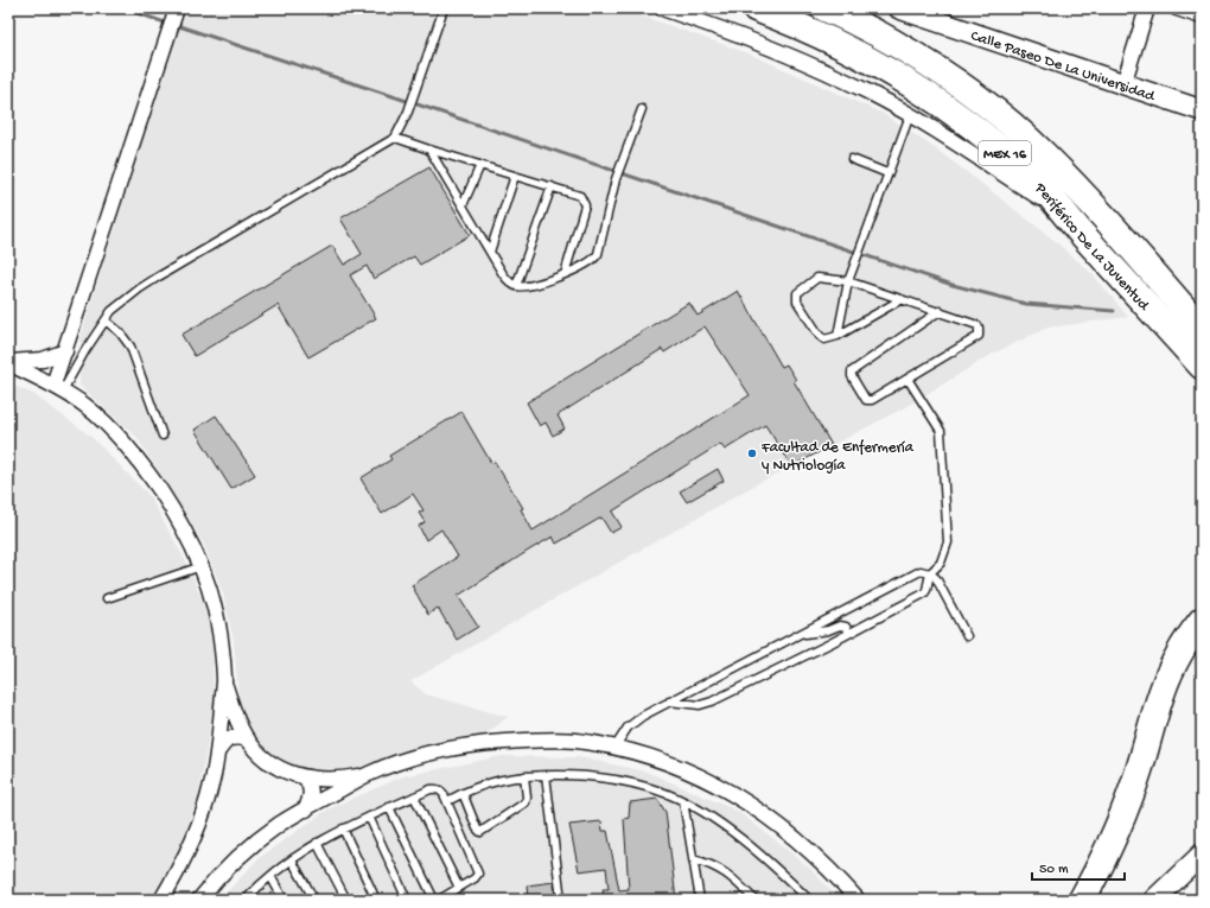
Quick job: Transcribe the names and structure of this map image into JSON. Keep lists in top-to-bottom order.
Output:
{
  "streets": {
    "highway": ["MEX 16", "Periférico De La Juventud"],
    "street": ["Calle Paseo De La Universidad"]
  },
  "places": ["Facultad de Enfermería y Nutriología"],
  "scale_bar": "50 m"
}
